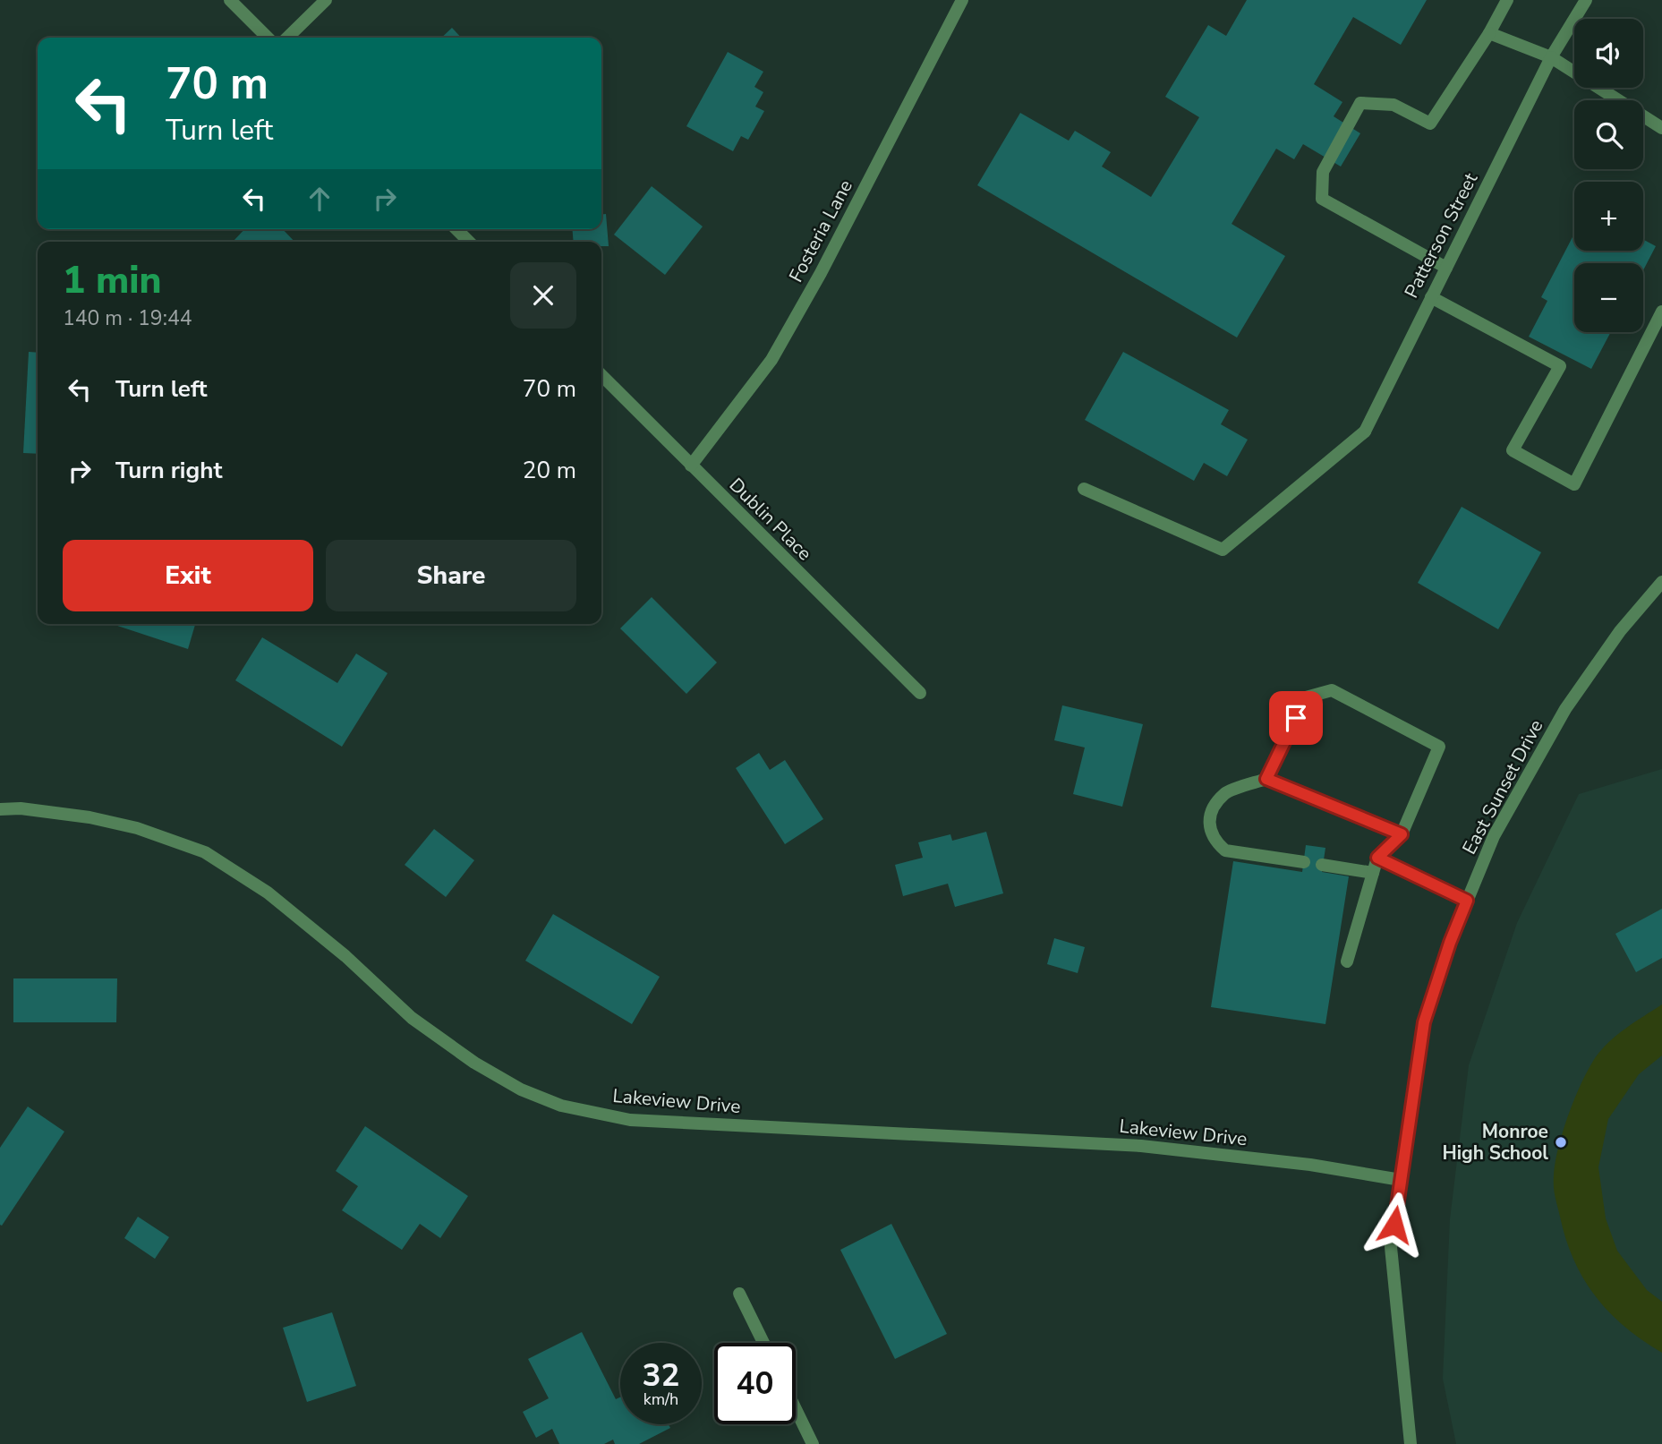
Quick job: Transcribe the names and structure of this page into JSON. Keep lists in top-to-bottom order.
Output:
{
  "streets": {
    "street": [
      "Fosteria Lane",
      "Patterson Street",
      "Dublin Place",
      "East Sunset Drive",
      "Lakeview Drive"
    ]
  },
  "crossings": [
    ["Fosteria Lane", "Dublin Place"],
    ["East Sunset Drive", "Lakeview Drive"]
  ],
  "places": ["Monroe High School"],
  "page": {
    "map_buttons": ["+", "−"],
    "turn": ["70 m", "Turn left"],
    "heading": ["1 min", "140 m · 19:44"],
    "list": [
      {
        "name": "Turn left",
        "value": "70 m"
      },
      {
        "name": "Turn right",
        "value": "20 m"
      }
    ],
    "buttons": ["Exit", "Share"],
    "speed": "32 km/h",
    "limit": "40"
  }
}
